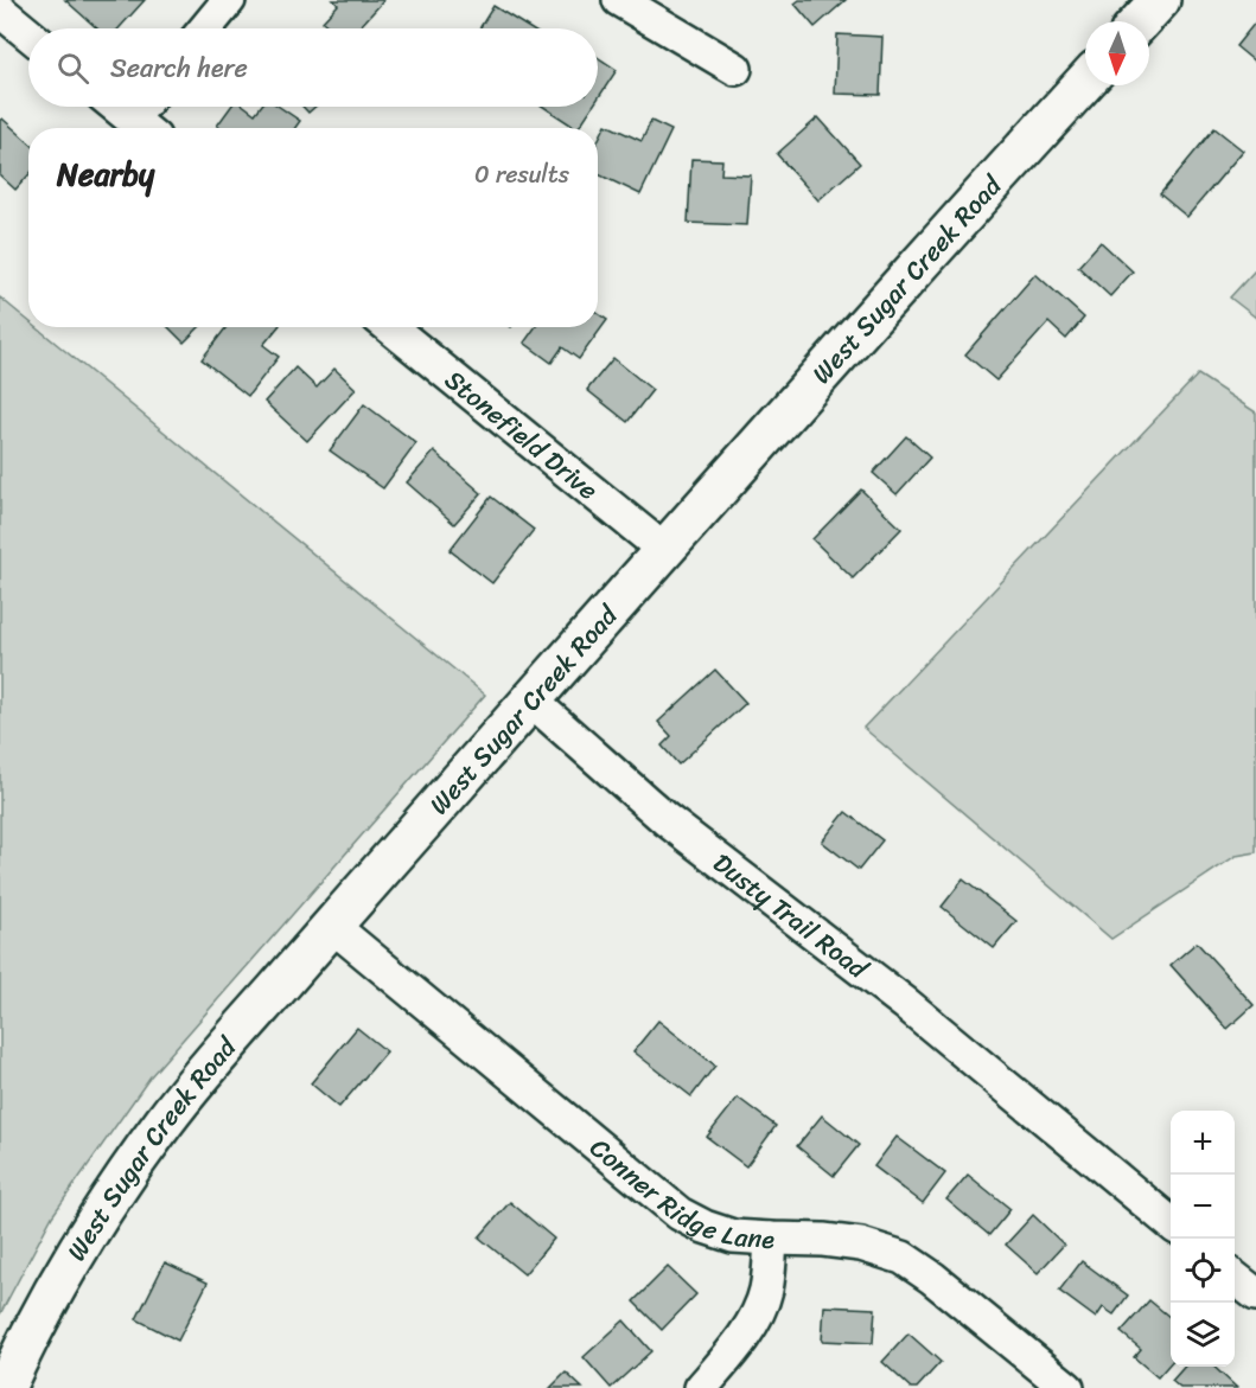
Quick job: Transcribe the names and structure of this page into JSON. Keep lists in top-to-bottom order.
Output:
{
  "streets": {
    "main road": ["West Sugar Creek Road"],
    "street": ["Stonefield Drive", "Dusty Trail Road", "Conner Ridge Lane"]
  },
  "crossings": [
    ["West Sugar Creek Road", "Stonefield Drive"],
    ["West Sugar Creek Road", "Dusty Trail Road"],
    ["West Sugar Creek Road", "Conner Ridge Lane"]
  ],
  "north": "bottom",
  "page": {
    "search": "Search here",
    "heading": ["Nearby", "0 results"],
    "map_buttons": ["+", "−"]
  }
}
